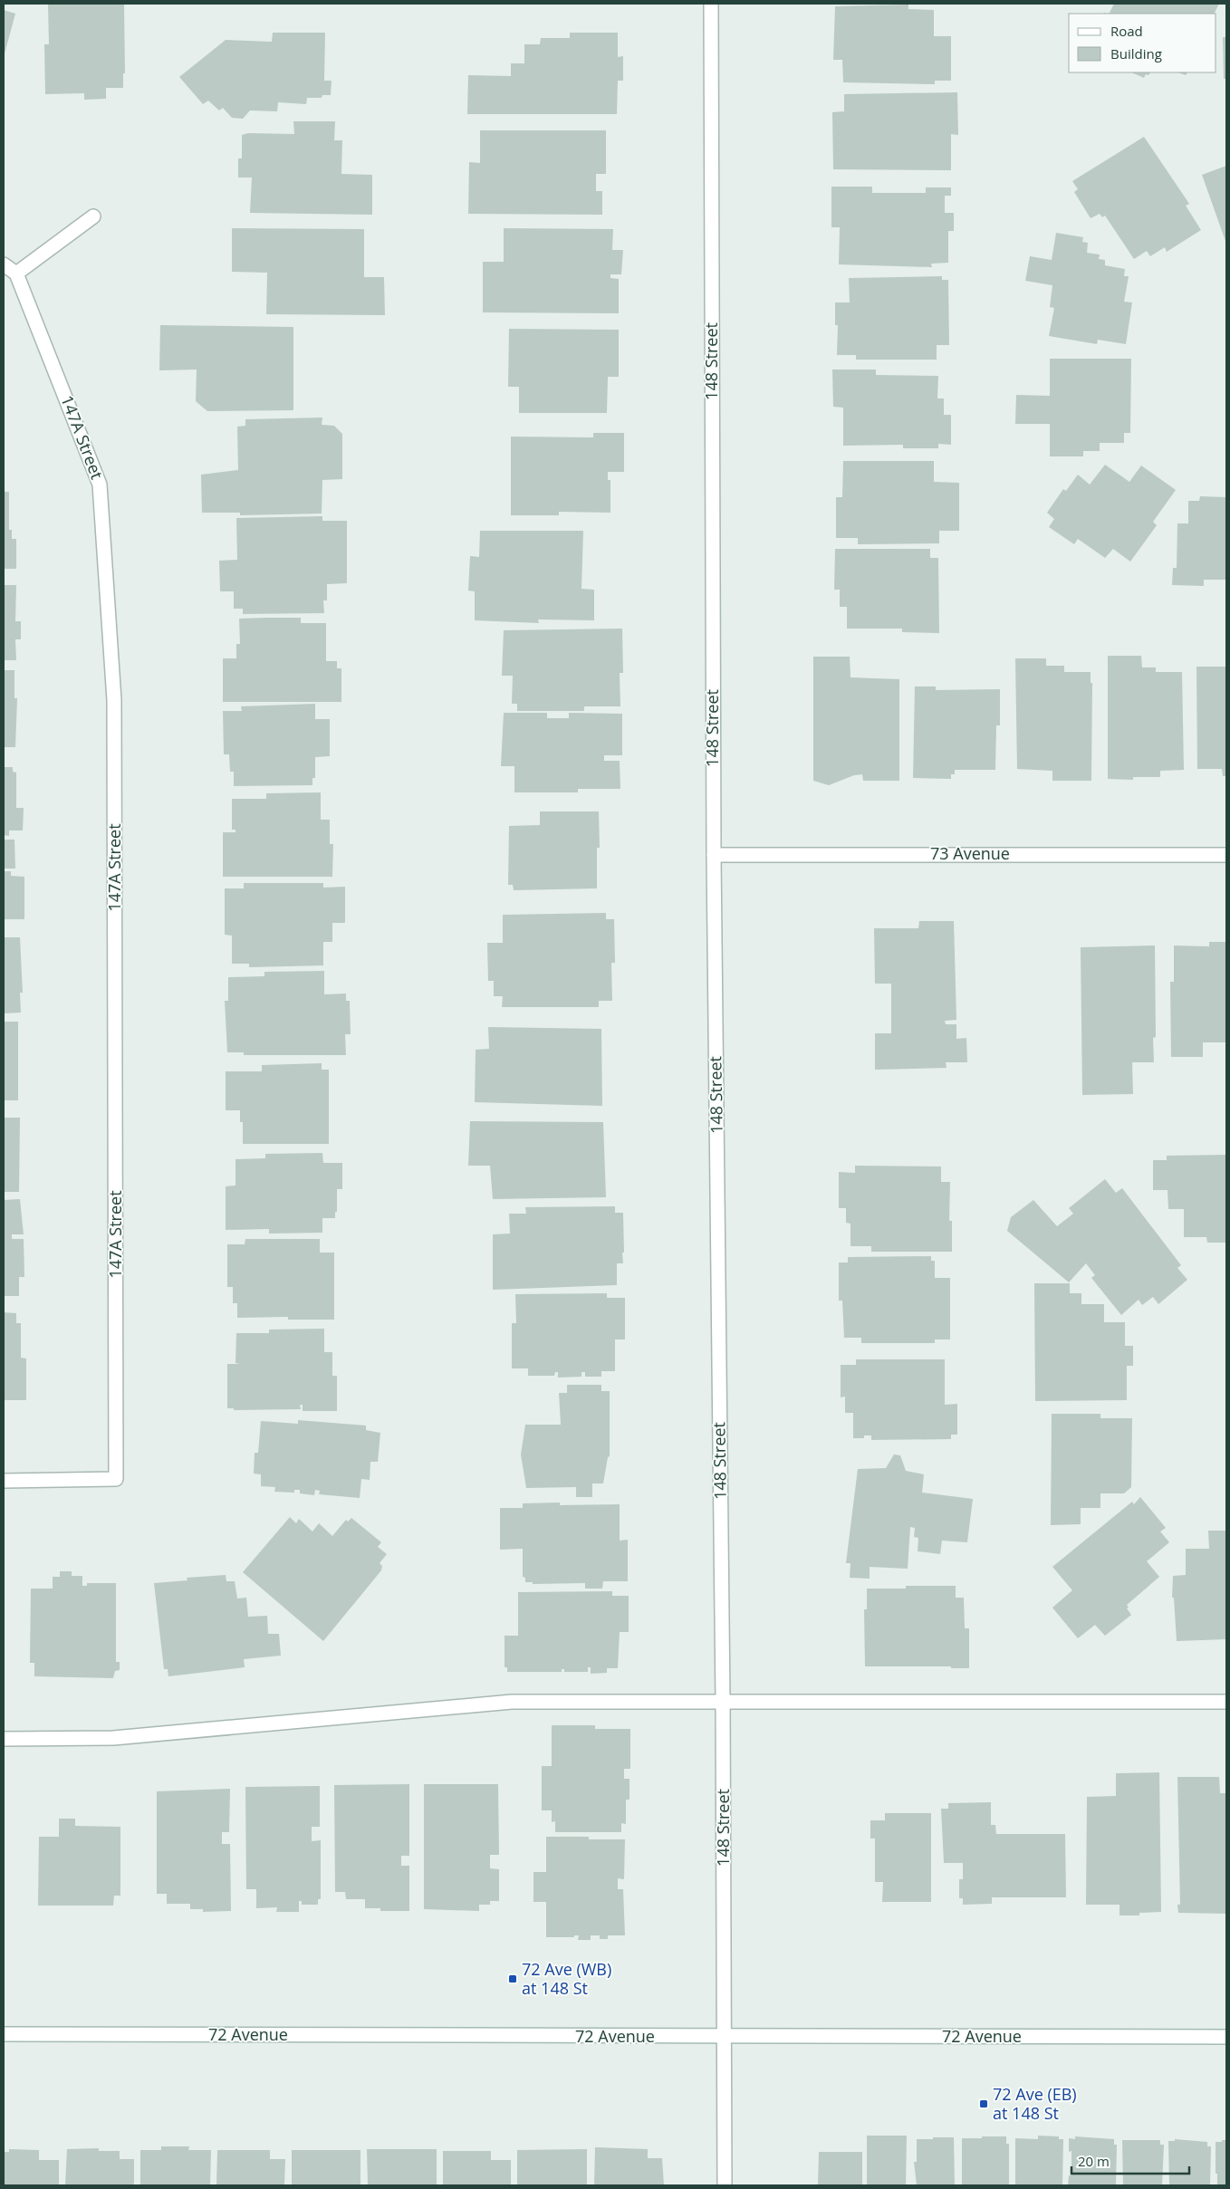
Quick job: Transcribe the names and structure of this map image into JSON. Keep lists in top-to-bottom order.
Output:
{
  "streets": {
    "street": [
      "148 Street",
      "147A Street",
      "73 Avenue",
      "72 Avenue"
    ]
  },
  "crossings": [
    ["148 Street", "73 Avenue"],
    ["148 Street", "72 Avenue"]
  ],
  "places": {
    "transit": ["72 Ave (WB) at 148 St", "72 Ave (EB) at 148 St"]
  },
  "legend": ["Road", "Building"],
  "scale_bar": "20 m"
}
